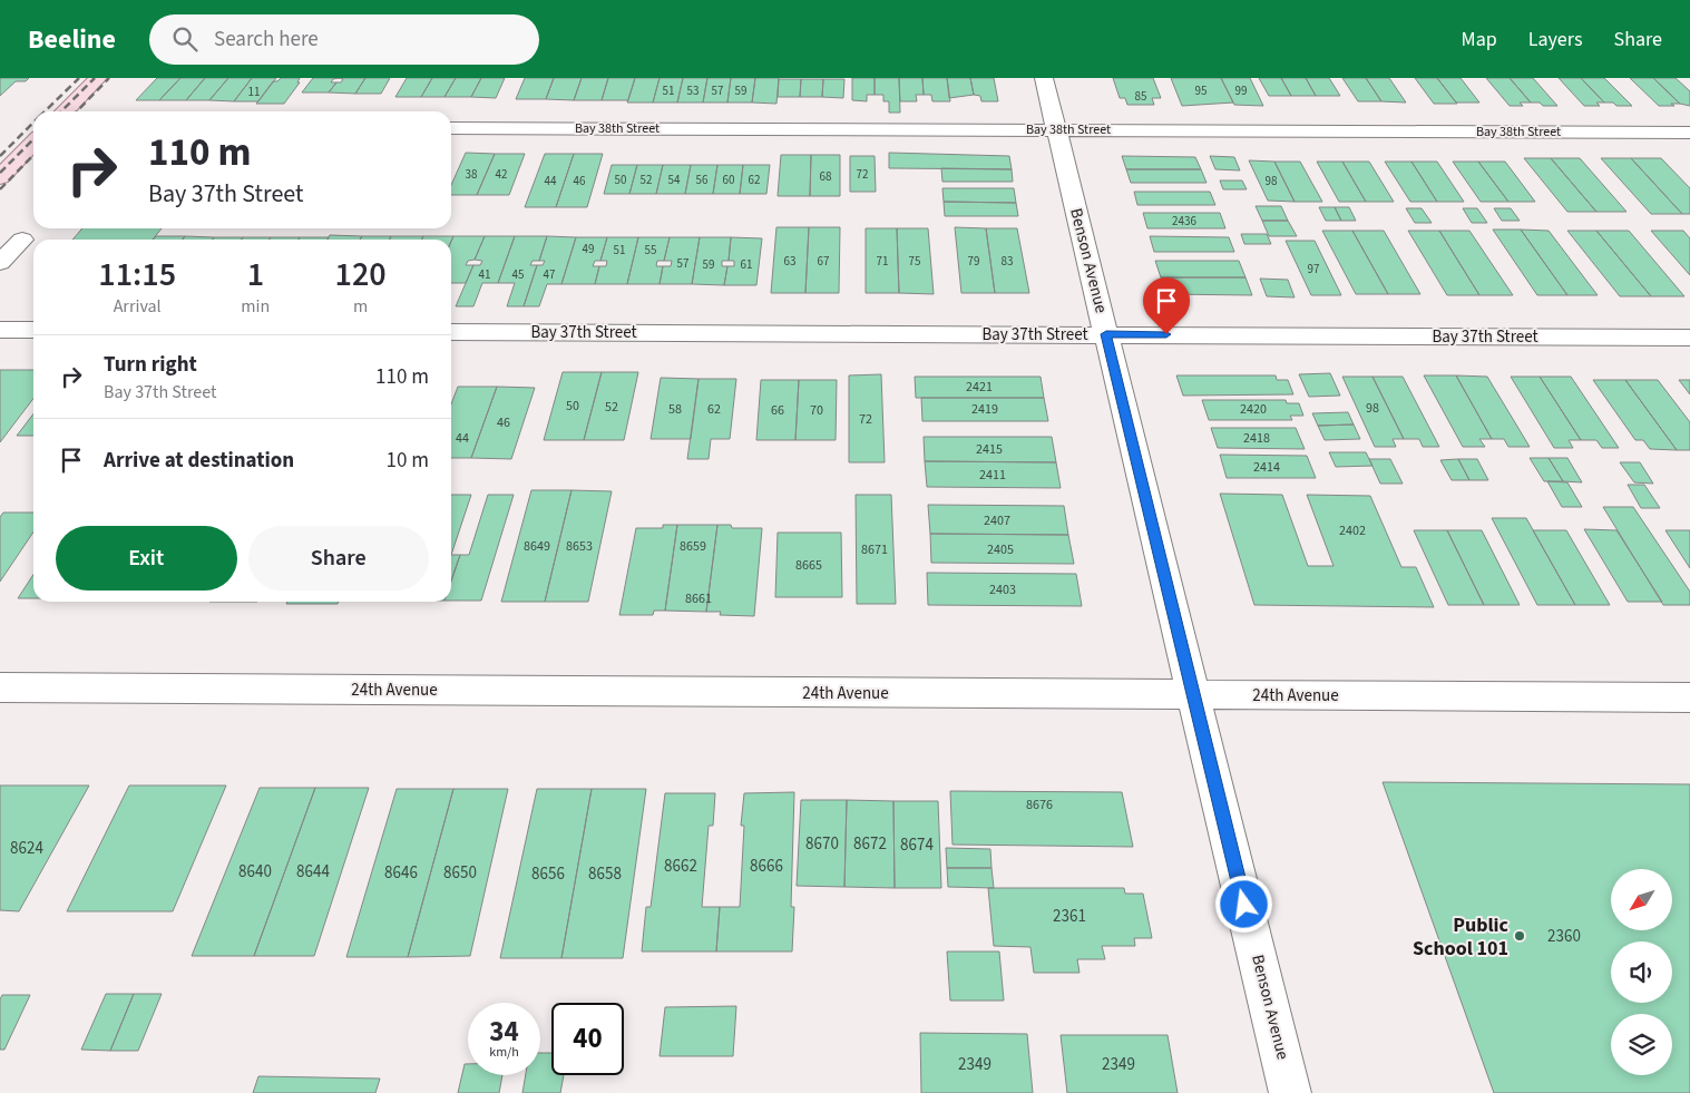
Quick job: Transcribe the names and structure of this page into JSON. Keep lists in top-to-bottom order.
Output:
{
  "streets": {
    "street": [
      "Bay 38th Street",
      "Benson Avenue",
      "Bay 37th Street",
      "24th Avenue"
    ]
  },
  "crossings": [
    ["Bay 38th Street", "Benson Avenue"],
    ["Benson Avenue", "Bay 37th Street"],
    ["Benson Avenue", "24th Avenue"]
  ],
  "places": ["Public School 101"],
  "house_numbers": [
    "51",
    "53",
    "57",
    "59",
    "95",
    "99",
    "11",
    "85",
    "38",
    "42",
    "72",
    "68",
    "50",
    "52",
    "54",
    "56",
    "60",
    "62",
    "44",
    "46",
    "98",
    "2436",
    "49",
    "51",
    "55",
    "63",
    "67",
    "71",
    "75",
    "79",
    "83",
    "57",
    "59",
    "61",
    "97",
    "41",
    "45",
    "47",
    "2421",
    "50",
    "52",
    "98",
    "58",
    "62",
    "2419",
    "2420",
    "66",
    "70",
    "72",
    "46",
    "44",
    "2418",
    "2415",
    "2414",
    "2411",
    "2407",
    "2402",
    "8649",
    "8653",
    "8659",
    "8671",
    "2405",
    "8665",
    "2403",
    "8661",
    "8676",
    "8670",
    "8672",
    "8674",
    "8624",
    "8662",
    "8666",
    "8640",
    "8644",
    "8646",
    "8650",
    "8656",
    "8658",
    "2361",
    "2360",
    "2349",
    "2349"
  ],
  "north": "bottom left",
  "page": {
    "header": "Beeline",
    "search": "Search here",
    "nav": ["Map", "Layers", "Share"],
    "turn": ["110 m", "Bay 37th Street"],
    "eta": [
      "11:15",
      "Arrival",
      "1",
      "min",
      "120",
      "m"
    ],
    "list": [
      {
        "name": "Turn right",
        "note": "Bay 37th Street",
        "value": "110 m"
      },
      {
        "name": "Arrive at destination",
        "value": "10 m"
      }
    ],
    "buttons": ["Exit", "Share"],
    "speed": "34 km/h",
    "limit": "40"
  }
}
